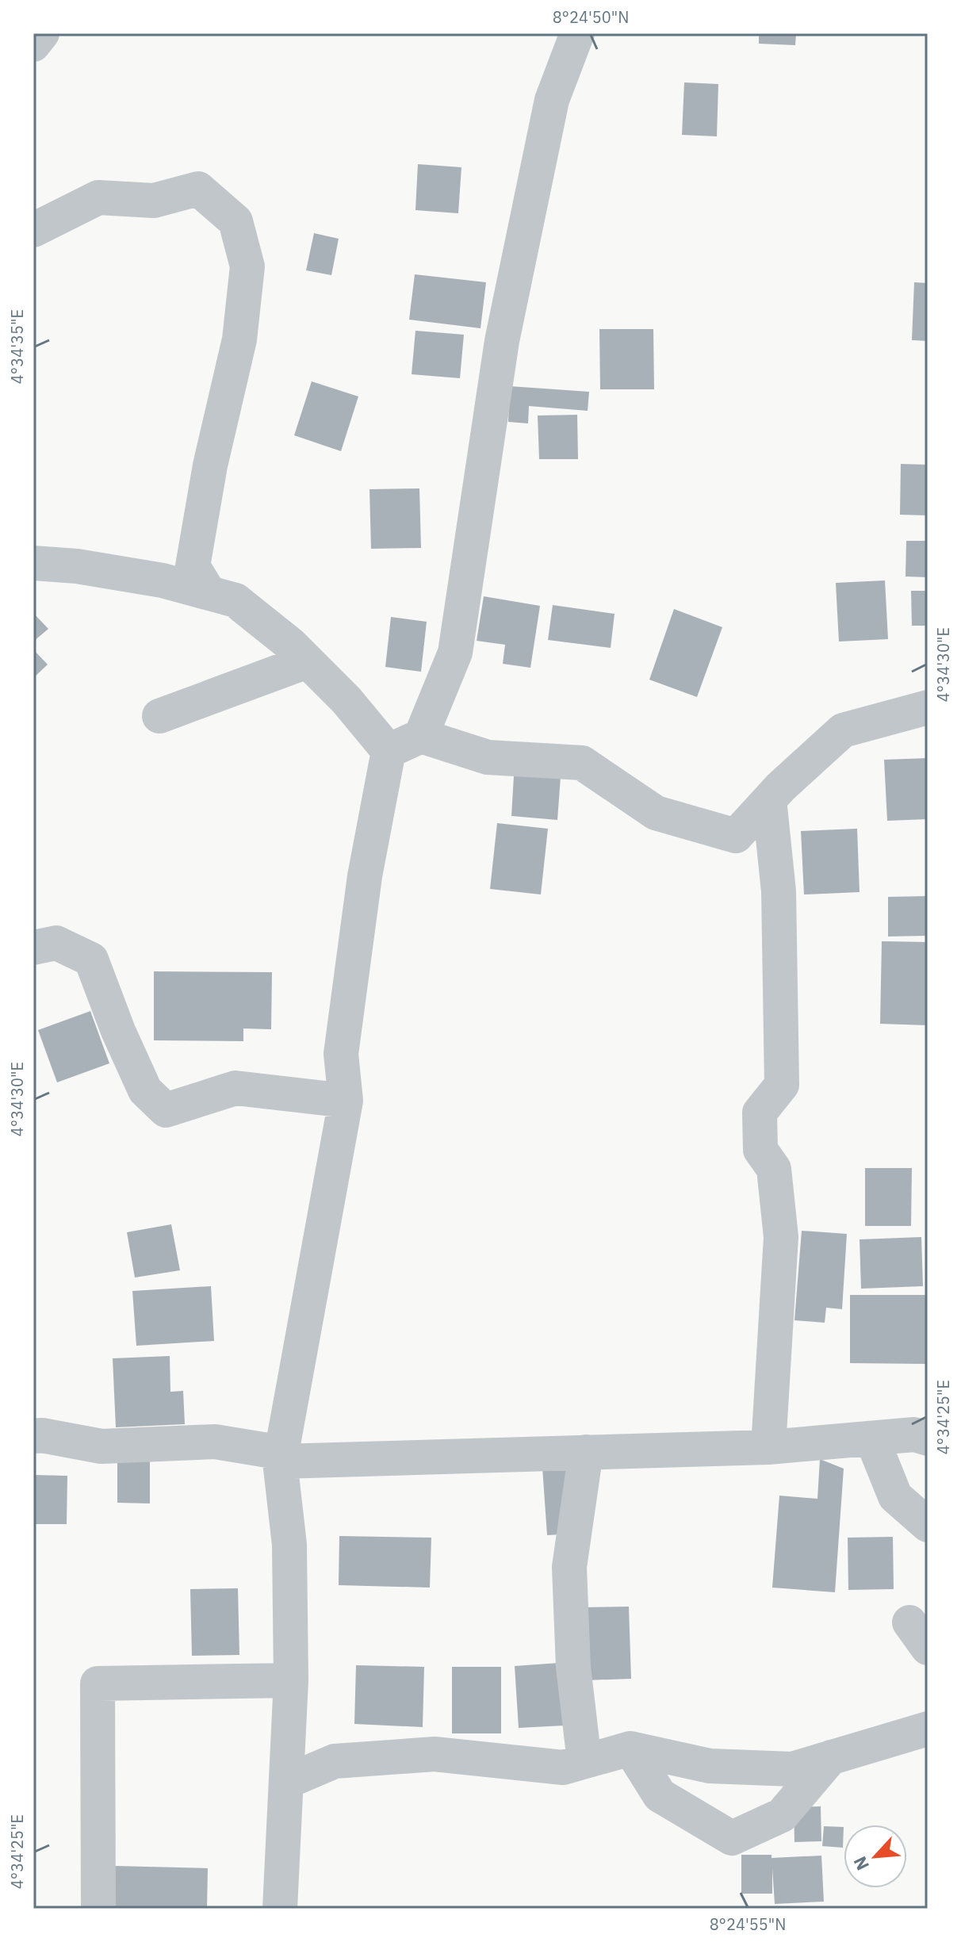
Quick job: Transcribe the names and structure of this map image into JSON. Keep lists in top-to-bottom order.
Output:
{
  "north": "bottom left",
  "coordinates": [
    "8°24'50\"N",
    "4°34'35\"E",
    "4°34'30\"E",
    "4°34'25\"E",
    "8°24'55\"N"
  ]
}
